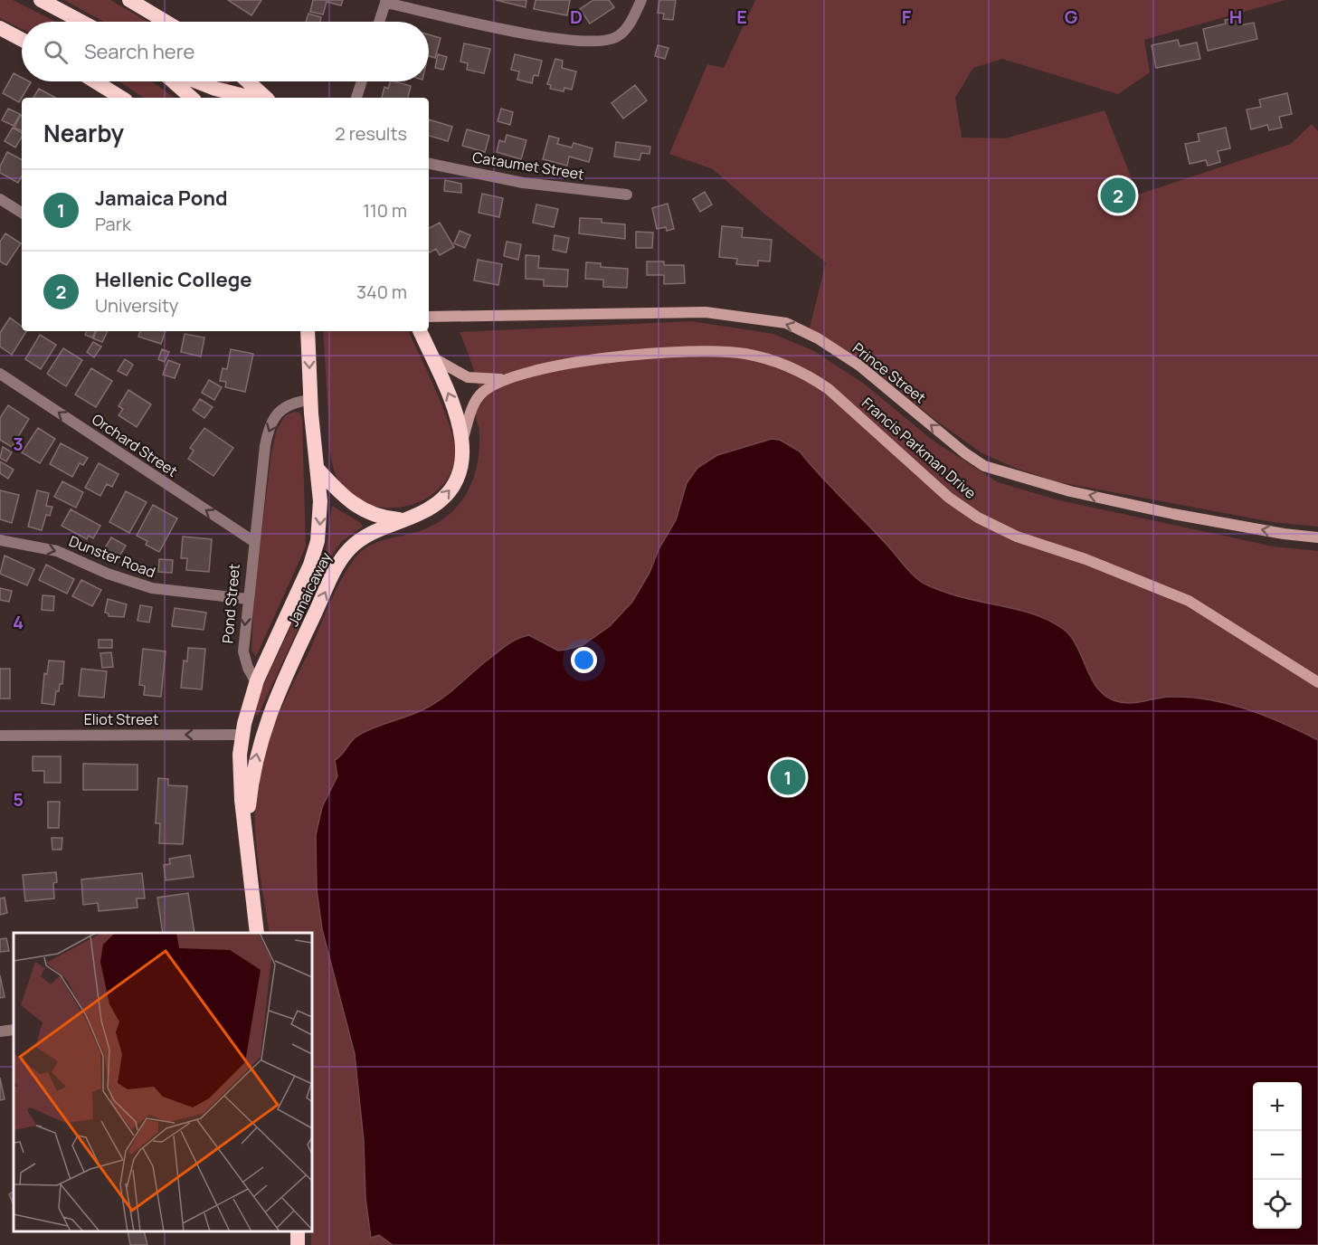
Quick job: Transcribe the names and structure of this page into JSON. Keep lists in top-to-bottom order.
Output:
{
  "streets": {
    "highway": ["Jamaicaway"],
    "main road": ["Prince Street", "Francis Parkman Drive"],
    "street": [
      "Cataumet Street",
      "Orchard Street",
      "Dunster Road",
      "Pond Street",
      "Eliot Street"
    ]
  },
  "crossings": [
    ["Orchard Street", "Pond Street"],
    ["Francis Parkman Drive", "Jamaicaway"],
    ["Dunster Road", "Pond Street"],
    ["Jamaicaway", "Pond Street"]
  ],
  "one_way": [
    "Prince Street",
    "Orchard Street",
    "Dunster Road",
    "Pond Street",
    "Eliot Street"
  ],
  "page": {
    "search": "Search here",
    "heading": ["Nearby", "2 results"],
    "list": [
      {
        "mark": "1",
        "name": "Jamaica Pond",
        "note": "Park",
        "value": "110 m"
      },
      {
        "mark": "2",
        "name": "Hellenic College",
        "note": "University",
        "value": "340 m"
      }
    ],
    "pins": ["2", "1"],
    "map_buttons": ["+", "−"]
  },
  "grid": {
    "columns": [
      "D",
      "E",
      "F",
      "G",
      "H"
    ],
    "rows": ["3", "4", "5"]
  }
}
